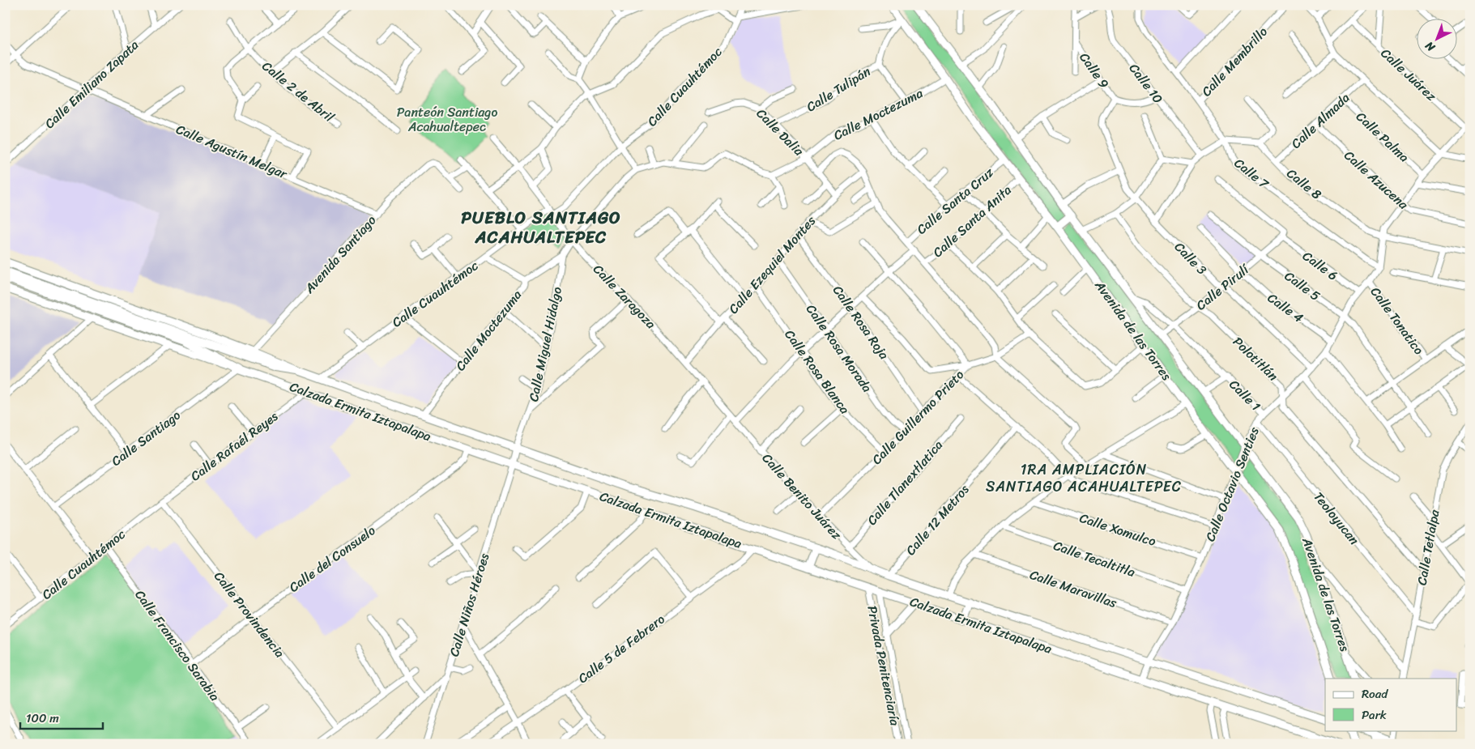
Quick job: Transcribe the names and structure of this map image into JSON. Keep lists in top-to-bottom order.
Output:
{
  "streets": {
    "main road": ["Avenida de las Torres", "Calzada Ermita Iztapalapa"],
    "street": [
      "Calle Membrillo",
      "Calle 9",
      "Calle Juárez",
      "Calle 10",
      "Calle Emiliano Zapata",
      "Calle Cuauhtémoc",
      "Calle Tulipán",
      "Calle 2 de Abril",
      "Calle Moctezuma",
      "Calle Almada",
      "Calle Dalia",
      "Calle Palma",
      "Calle Agustín Melgar",
      "Calle 7",
      "Calle Azucena",
      "Calle 8",
      "Calle Santa Cruz",
      "Calle Santa Anita",
      "Avenida Santiago",
      "Calle 3",
      "Calle Ezequiel Montes",
      "Calle 6",
      "Calle 5",
      "Calle Pirulí",
      "Calle Zaragoza",
      "Calle 4",
      "Calle Tonatico",
      "Calle Rosa Roja",
      "Calle Miguel Hidalgo",
      "Calle Rosa Morada",
      "Polotitlán",
      "Calle Rosa Blanca",
      "Calle 1",
      "Calle Guillermo Prieto",
      "Calle Santiago",
      "Calle Rafaél Reyes",
      "Calle Tlanextlatica",
      "Calle Octavio Senties",
      "Calle Benito Juárez",
      "Teoloyucan",
      "Calle 12 Metros",
      "Calle Xomulco",
      "Calle Tetlalpa",
      "Calle del Consuelo",
      "Calle Tecaltitla",
      "Calle Maravillas",
      "Calle Niños Héroes",
      "Calle Provindencia",
      "Calle Francisco Sarabia",
      "Calle 5 de Febrero",
      "Privada Penitenciaría"
    ]
  },
  "crossings": [
    ["Calle Membrillo", "Calle 7"],
    ["Calle 9", "Calle 3"],
    ["Calle Juárez", "Calle Octavio Senties"],
    ["Calle Emiliano Zapata", "Calle Agustín Melgar"],
    ["Calle Cuauhtémoc", "Calle Zaragoza"],
    ["Calle Cuauhtémoc", "Calzada Ermita Iztapalapa"],
    ["Calle Cuauhtémoc", "Calle Rafaél Reyes"],
    ["Calle Cuauhtémoc", "Calle Provindencia"],
    ["Calle Cuauhtémoc", "Calle Francisco Sarabia"],
    ["Calle Tulipán", "Calle Dalia"],
    ["Calle Moctezuma", "Calle Dalia"],
    ["Calle Moctezuma", "Avenida de las Torres"],
    ["Calle Moctezuma", "Calle Miguel Hidalgo"],
    ["Calle Moctezuma", "Calzada Ermita Iztapalapa"],
    ["Calle Almada", "Calle Palma"],
    ["Calle Almada", "Calle Azucena"],
    ["Calle Almada", "Calle 8"],
    ["Calle Dalia", "Calle Ezequiel Montes"],
    ["Calle Palma", "Calle Octavio Senties"],
    ["Calle Agustín Melgar", "Avenida Santiago"],
    ["Calle 7", "Calle Octavio Senties"],
    ["Calle Azucena", "Calle Octavio Senties"],
    ["Calle 8", "Calle Octavio Senties"],
    ["Calle Santa Cruz", "Calle Zaragoza"],
    ["Calle Santa Cruz", "Calle Rosa Roja"],
    ["Calle Santa Cruz", "Avenida de las Torres"],
    ["Calle Santa Cruz", "Calle Rosa Morada"],
    ["Calle Santa Cruz", "Calle Rosa Blanca"],
    ["Calle Santa Cruz", "Calle Benito Juárez"],
    ["Calle Santa Anita", "Avenida de las Torres"],
    ["Avenida Santiago", "Calzada Ermita Iztapalapa"],
    ["Calle 3", "Calle Pirulí"],
    ["Calle 3", "Calle Octavio Senties"],
    ["Calle Ezequiel Montes", "Calle Zaragoza"],
    ["Calle Ezequiel Montes", "Calle Rosa Roja"],
    ["Calle Ezequiel Montes", "Calle Rosa Morada"],
    ["Calle Ezequiel Montes", "Calle Rosa Blanca"],
    ["Calle 6", "Calle Pirulí"],
    ["Calle 6", "Calle Octavio Senties"],
    ["Calle 5", "Calle Pirulí"],
    ["Calle 5", "Calle Octavio Senties"],
    ["Calle Pirulí", "Calle 4"],
    ["Calle Pirulí", "Avenida de las Torres"],
    ["Calle Pirulí", "Polotitlán"],
    ["Calle Pirulí", "Calle 1"],
    ["Calle Zaragoza", "Calle Miguel Hidalgo"],
    ["Calle Zaragoza", "Calle Benito Juárez"],
    ["Calle 4", "Calle Octavio Senties"],
    ["Calle Tonatico", "Calle Octavio Senties"],
    ["Calle Rosa Roja", "Calle Guillermo Prieto"],
    ["Avenida de las Torres", "Calle 1"],
    ["Avenida de las Torres", "Calle Octavio Senties"],
    ["Calle Miguel Hidalgo", "Calzada Ermita Iztapalapa"],
    ["Calle Miguel Hidalgo", "Calle Niños Héroes"],
    ["Calle Rosa Morada", "Calle Guillermo Prieto"],
    ["Polotitlán", "Calle Octavio Senties"],
    ["Polotitlán", "Calle Tetlalpa"],
    ["Calle Rosa Blanca", "Calle Guillermo Prieto"],
    ["Calle 1", "Calle Octavio Senties"],
    ["Calzada Ermita Iztapalapa", "Calle Santiago"],
    ["Calzada Ermita Iztapalapa", "Calle Rafaél Reyes"],
    ["Calzada Ermita Iztapalapa", "Calle Octavio Senties"],
    ["Calzada Ermita Iztapalapa", "Calle Benito Juárez"],
    ["Calzada Ermita Iztapalapa", "Calle 12 Metros"],
    ["Calzada Ermita Iztapalapa", "Calle del Consuelo"],
    ["Calzada Ermita Iztapalapa", "Calle Niños Héroes"],
    ["Calzada Ermita Iztapalapa", "Calle 5 de Febrero"],
    ["Calzada Ermita Iztapalapa", "Privada Penitenciaría"],
    ["Calle Guillermo Prieto", "Calle Benito Juárez"],
    ["Calle Rafaél Reyes", "Calle Provindencia"],
    ["Calle Tlanextlatica", "Calle Benito Juárez"],
    ["Calle Octavio Senties", "Teoloyucan"],
    ["Calle Octavio Senties", "Calle Xomulco"],
    ["Calle Octavio Senties", "Calle Tecaltitla"],
    ["Calle Octavio Senties", "Calle Maravillas"],
    ["Teoloyucan", "Calle Tetlalpa"],
    ["Calle del Consuelo", "Calle Provindencia"],
    ["Calle del Consuelo", "Calle Francisco Sarabia"]
  ],
  "districts": ["PUEBLO SANTIAGO ACAHUALTEPEC", "1RA AMPLIACIÓN SANTIAGO ACAHUALTEPEC"],
  "parks": ["Panteón Santiago Acahualtepec"],
  "legend": ["Road", "Park"],
  "scale_bar": "100 m",
  "north": "bottom left"
}
